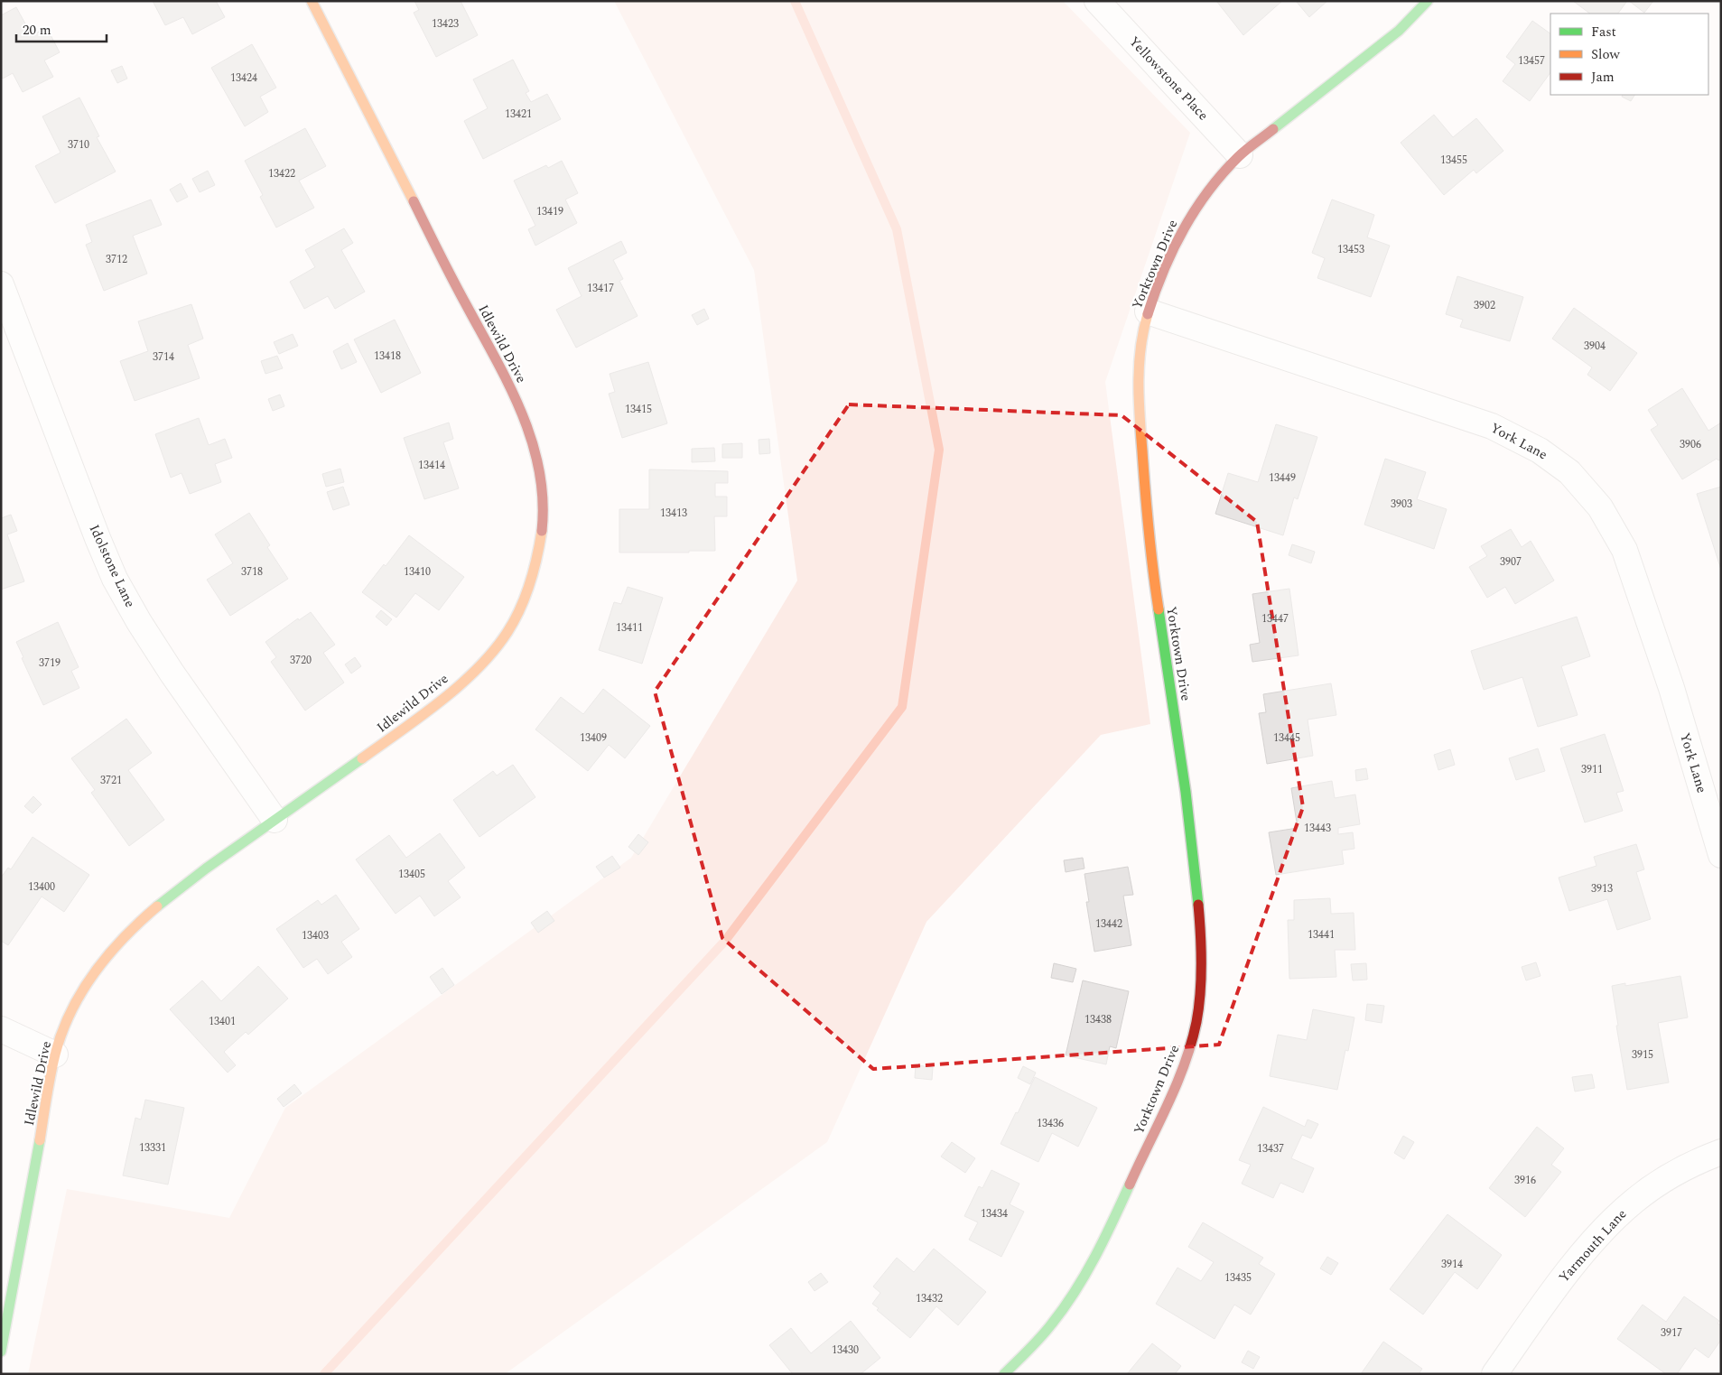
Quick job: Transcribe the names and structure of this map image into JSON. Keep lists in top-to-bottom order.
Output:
{
  "streets": {
    "street": [
      "Yellowstone Place",
      "Yorktown Drive",
      "Idlewild Drive",
      "York Lane",
      "Idolstone Lane",
      "Yarmouth Lane"
    ]
  },
  "crossings": [
    ["Yellowstone Place", "Yorktown Drive"],
    ["Yorktown Drive", "York Lane"],
    ["Idlewild Drive", "Idolstone Lane"]
  ],
  "house_numbers": [
    "13423",
    "13457",
    "13424",
    "13421",
    "3710",
    "13455",
    "13422",
    "13419",
    "13453",
    "3712",
    "13417",
    "3902",
    "3904",
    "13418",
    "3714",
    "13415",
    "3906",
    "13414",
    "13449",
    "3903",
    "13413",
    "3907",
    "3718",
    "13410",
    "13447",
    "13411",
    "3720",
    "3719",
    "13409",
    "13445",
    "3911",
    "3721",
    "13443",
    "13405",
    "13400",
    "3913",
    "13442",
    "13441",
    "13403",
    "13438",
    "13401",
    "3915",
    "13436",
    "13331",
    "13437",
    "3916",
    "13434",
    "3914",
    "13435",
    "13432",
    "3917",
    "13430"
  ],
  "legend": ["Fast", "Slow", "Jam"],
  "scale_bar": "20 m"
}
